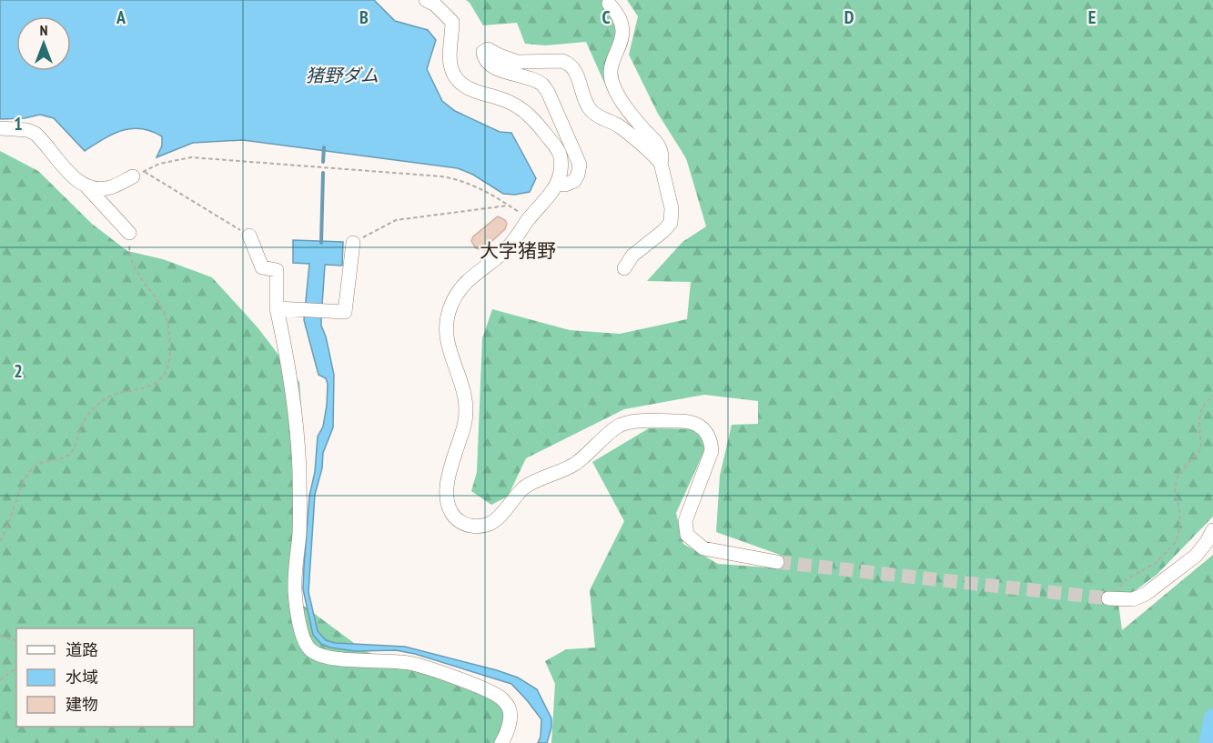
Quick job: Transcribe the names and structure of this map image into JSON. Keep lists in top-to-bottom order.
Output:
{
  "districts": ["大字猪野"],
  "water": ["猪野ダム"],
  "legend": ["道路", "水域", "建物"],
  "north": "top",
  "grid": {
    "columns": [
      "A",
      "B",
      "C",
      "D",
      "E"
    ],
    "rows": ["1", "2"]
  }
}
